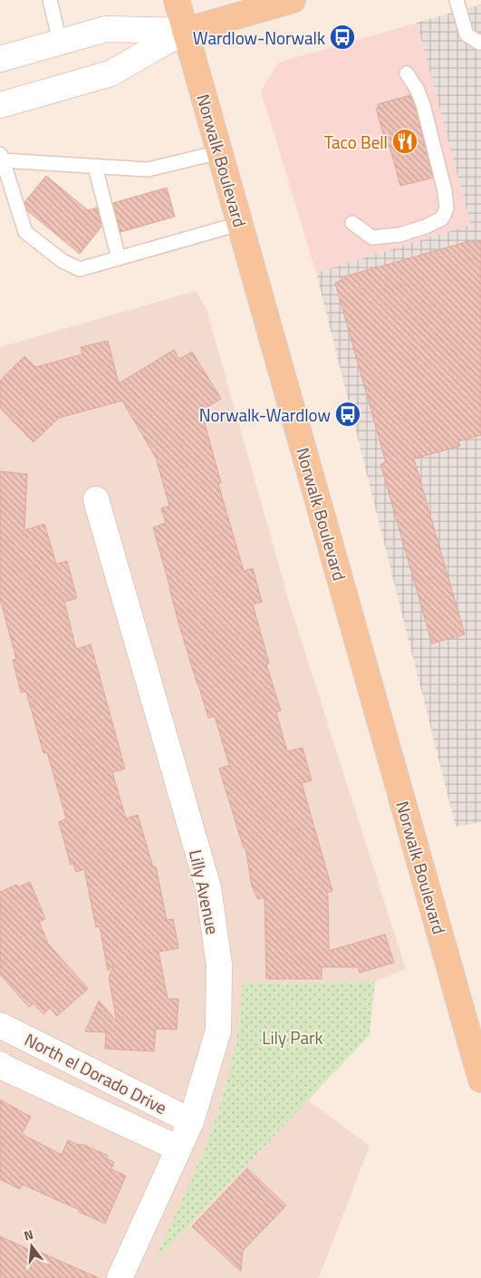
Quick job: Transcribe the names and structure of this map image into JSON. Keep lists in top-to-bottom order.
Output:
{
  "streets": {
    "main road": ["Norwalk Boulevard"],
    "street": ["Lilly Avenue", "North el Dorado Drive"]
  },
  "crossings": [
    ["Lilly Avenue", "North el Dorado Drive"]
  ],
  "parks": ["Lily Park"],
  "places": {
    "bus stop": ["Wardlow-Norwalk", "Norwalk-Wardlow"],
    "restaurant": ["Taco Bell"]
  },
  "north": "top"
}
